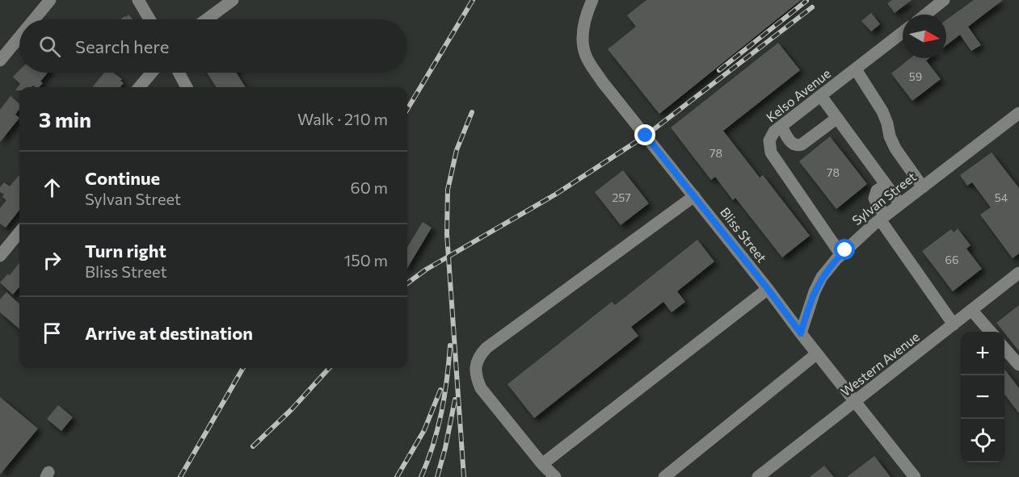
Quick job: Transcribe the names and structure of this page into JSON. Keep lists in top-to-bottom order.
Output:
{
  "streets": {
    "street": [
      "Kelso Avenue",
      "Sylvan Street",
      "Bliss Street",
      "Western Avenue"
    ]
  },
  "crossings": [
    ["Kelso Avenue", "Sylvan Street"],
    ["Sylvan Street", "Bliss Street"],
    ["Bliss Street", "Western Avenue"]
  ],
  "house_numbers": [
    "59",
    "78",
    "78",
    "257",
    "54",
    "66"
  ],
  "north": "right",
  "page": {
    "search": "Search here",
    "heading": ["3 min", "Walk · 210 m"],
    "list": [
      ["Continue", "Sylvan Street", "60 m"],
      ["Turn right", "Bliss Street", "150 m"],
      "Arrive at destination"
    ],
    "map_buttons": ["+", "−"]
  }
}
